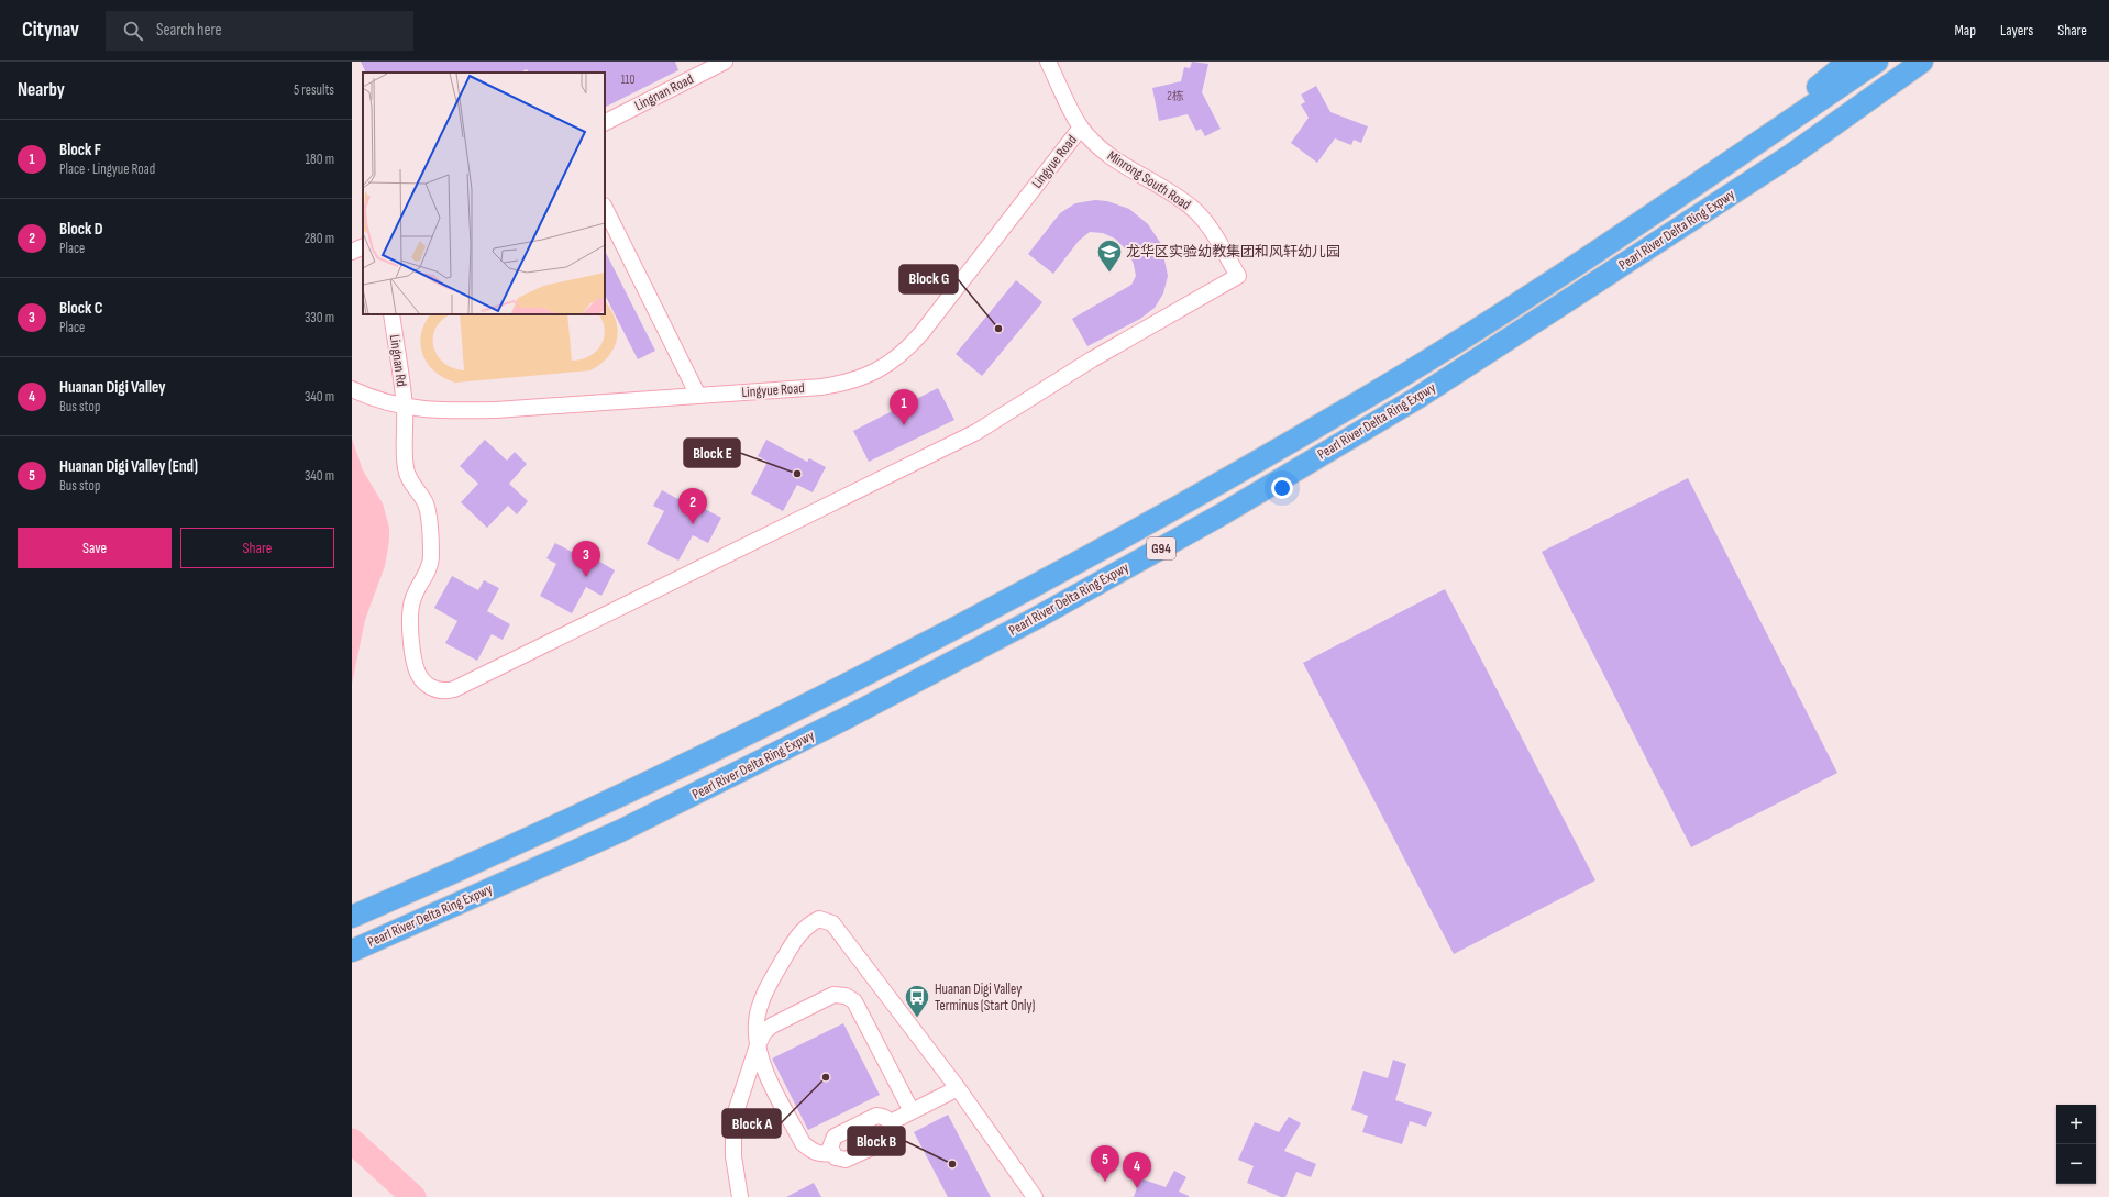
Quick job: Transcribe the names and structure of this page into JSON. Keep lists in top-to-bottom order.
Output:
{
  "streets": {
    "highway": ["Pearl River Delta Ring Expwy", "G94"],
    "street": [
      "Lingnan Road",
      "Lingyue Road",
      "Minrong South Road",
      "Lingnan Rd"
    ]
  },
  "crossings": [
    ["Lingyue Road", "Minrong South Road"],
    ["Lingyue Road", "Lingnan Rd"],
    ["Minrong South Road", "Lingnan Rd"]
  ],
  "places": {
    "school or university": ["龙华区实验幼教集团和风轩幼儿园"],
    "other": [
      "Block G",
      "Block E",
      "Block A",
      "Block B"
    ],
    "bus stop": ["Huanan Digi Valley Terminus (Start Only)"]
  },
  "house_numbers": ["110", "2栋"],
  "page": {
    "header": "Citynav",
    "search": "Search here",
    "nav": ["Map", "Layers", "Share"],
    "heading": ["Nearby", "5 results"],
    "list": [
      {
        "mark": "1",
        "name": "Block F",
        "note": "Place · Lingyue Road",
        "value": "180 m"
      },
      {
        "mark": "2",
        "name": "Block D",
        "note": "Place",
        "value": "280 m"
      },
      {
        "mark": "3",
        "name": "Block C",
        "note": "Place",
        "value": "330 m"
      },
      {
        "mark": "4",
        "name": "Huanan Digi Valley",
        "note": "Bus stop",
        "value": "340 m"
      },
      {
        "mark": "5",
        "name": "Huanan Digi Valley (End)",
        "note": "Bus stop",
        "value": "340 m"
      }
    ],
    "pins": [
      "1",
      "2",
      "3",
      "5",
      "4"
    ],
    "buttons": ["Save", "Share"],
    "map_buttons": ["+", "−"]
  }
}
